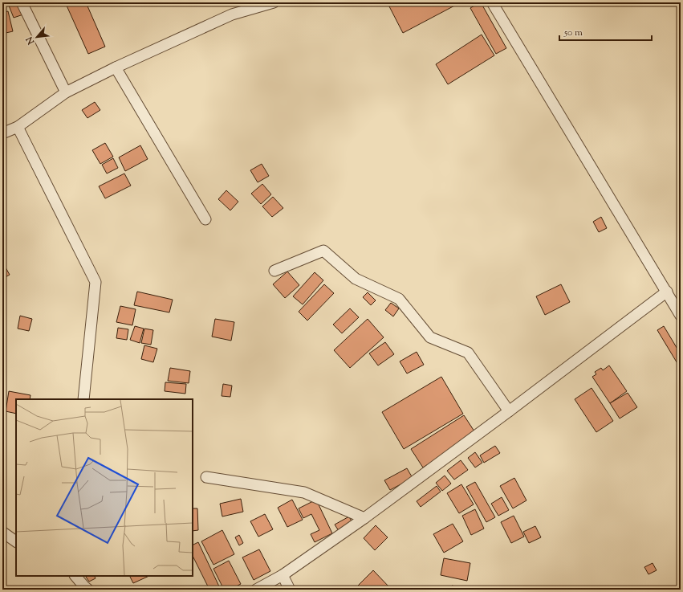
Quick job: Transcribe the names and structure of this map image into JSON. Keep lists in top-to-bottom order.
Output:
{
  "scale_bar": "50 m",
  "north": "bottom left"
}
